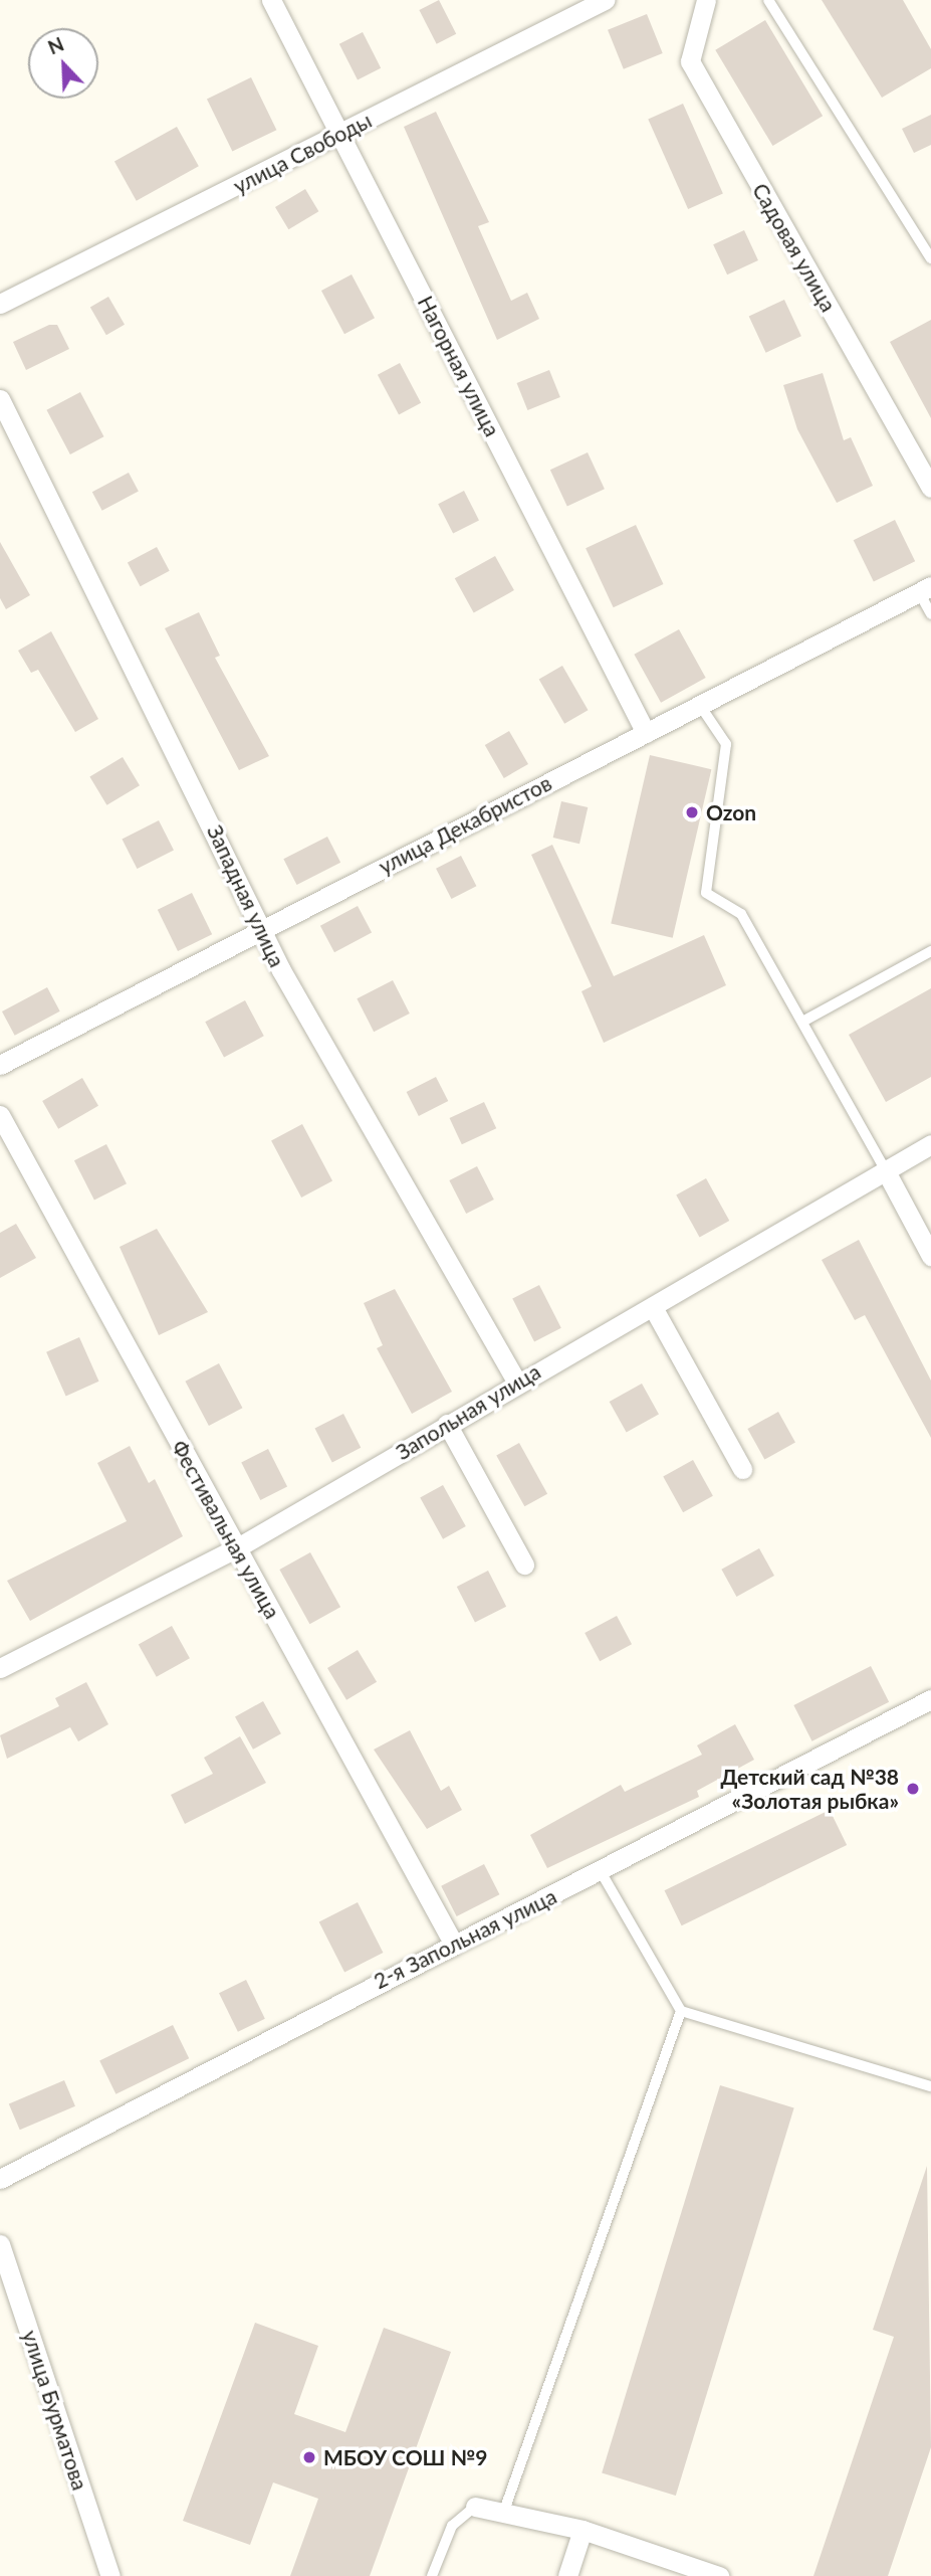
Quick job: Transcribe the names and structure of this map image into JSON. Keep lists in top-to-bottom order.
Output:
{
  "streets": {
    "street": [
      "улица Свободы",
      "Садовая улица",
      "Нагорная улица",
      "улица Декабристов",
      "Западная улица",
      "Запольная улица",
      "Фестивальная улица",
      "2-я Запольная улица",
      "улица Бурматова"
    ]
  },
  "crossings": [
    ["улица Свободы", "Нагорная улица"],
    ["Нагорная улица", "улица Декабристов"],
    ["улица Декабристов", "Западная улица"],
    ["Западная улица", "Запольная улица"],
    ["Запольная улица", "Фестивальная улица"],
    ["Фестивальная улица", "2-я Запольная улица"]
  ],
  "places": ["Ozon", "Детский сад №38 «Золотая рыбка»", "МБОУ СОШ №9"],
  "north": "top left"
}
